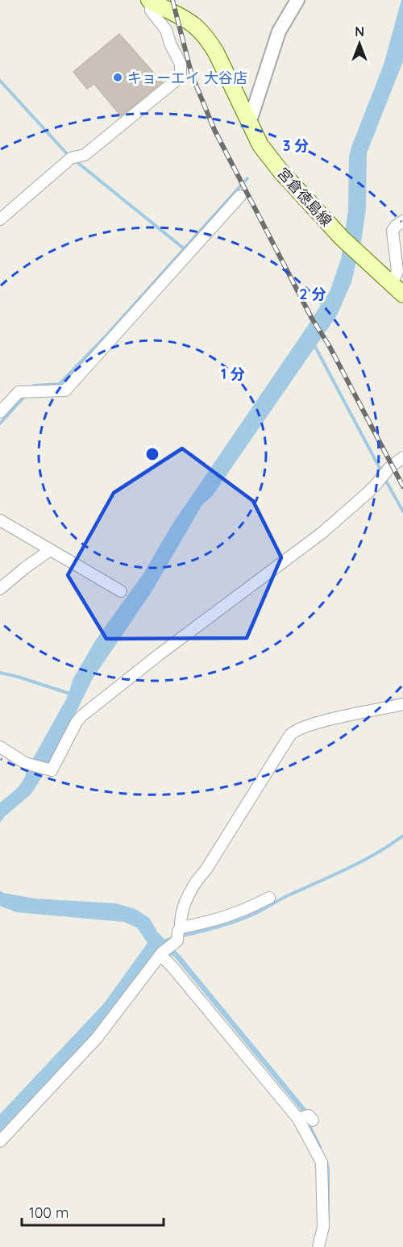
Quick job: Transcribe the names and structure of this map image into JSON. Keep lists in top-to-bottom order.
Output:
{
  "streets": {
    "main road": ["宮倉徳島線"]
  },
  "places": ["キョーエイ 大谷店"],
  "scale_bar": "100 m",
  "north": "top",
  "rings": ["3 分", "2 分", "1 分"]
}
